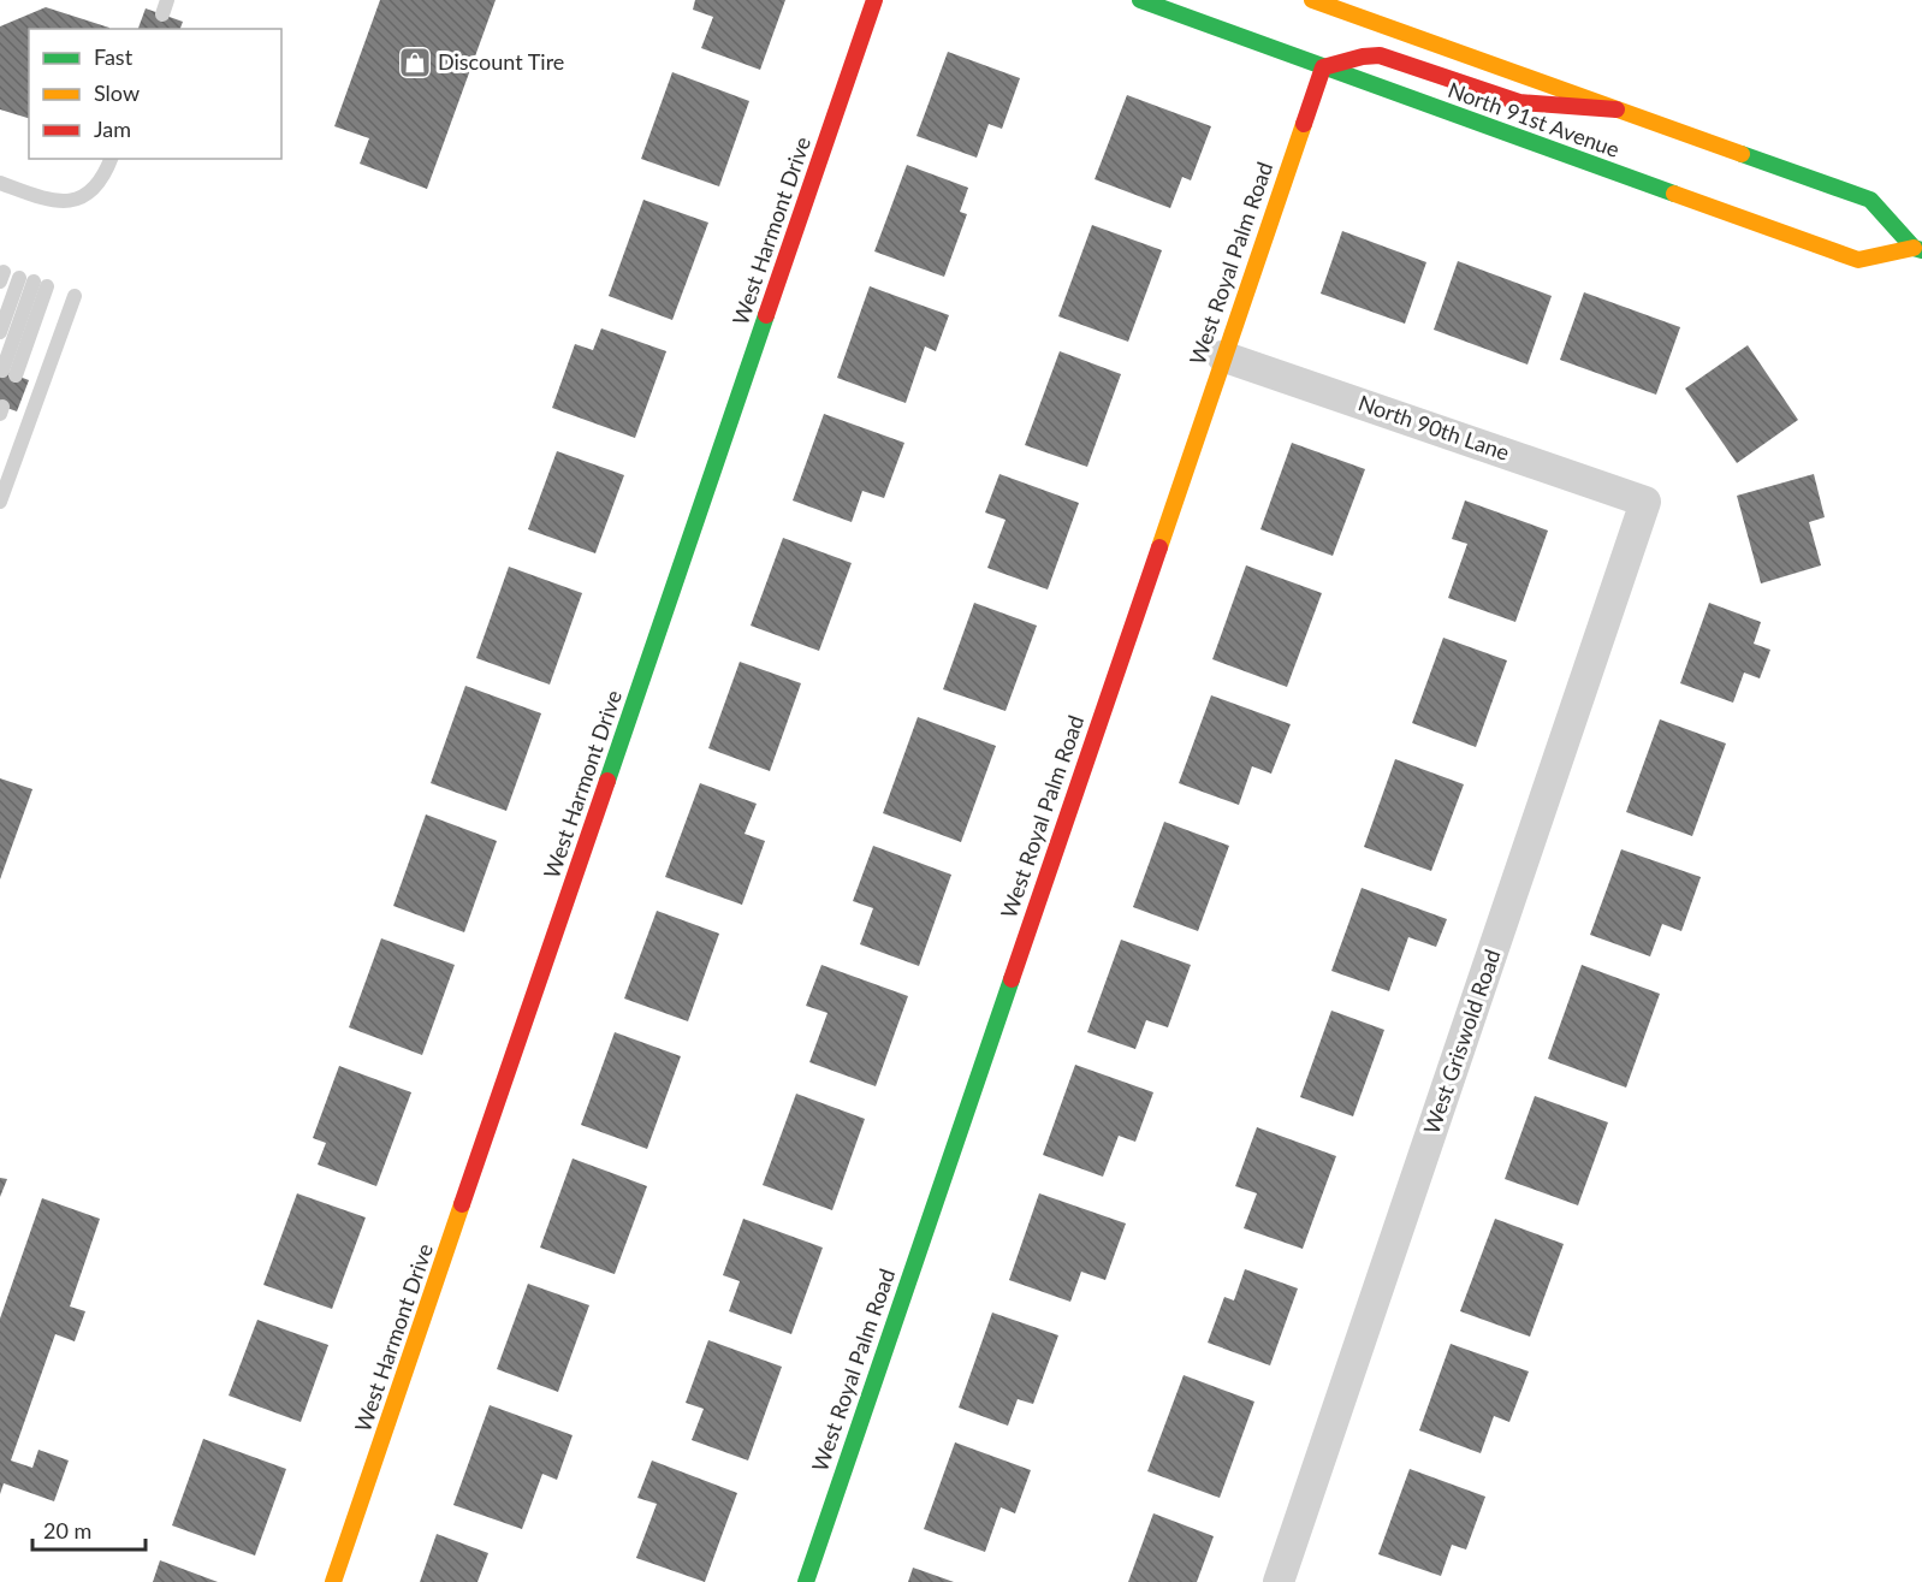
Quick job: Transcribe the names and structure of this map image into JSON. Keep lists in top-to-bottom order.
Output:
{
  "streets": {
    "street": [
      "North 91st Avenue",
      "West Harmont Drive",
      "West Royal Palm Road",
      "North 90th Lane",
      "West Griswold Road"
    ]
  },
  "crossings": [
    ["North 91st Avenue", "West Royal Palm Road"],
    ["West Royal Palm Road", "North 90th Lane"],
    ["North 90th Lane", "West Griswold Road"]
  ],
  "places": {
    "shop": ["Discount Tire"]
  },
  "legend": ["Fast", "Slow", "Jam"],
  "scale_bar": "20 m"
}
